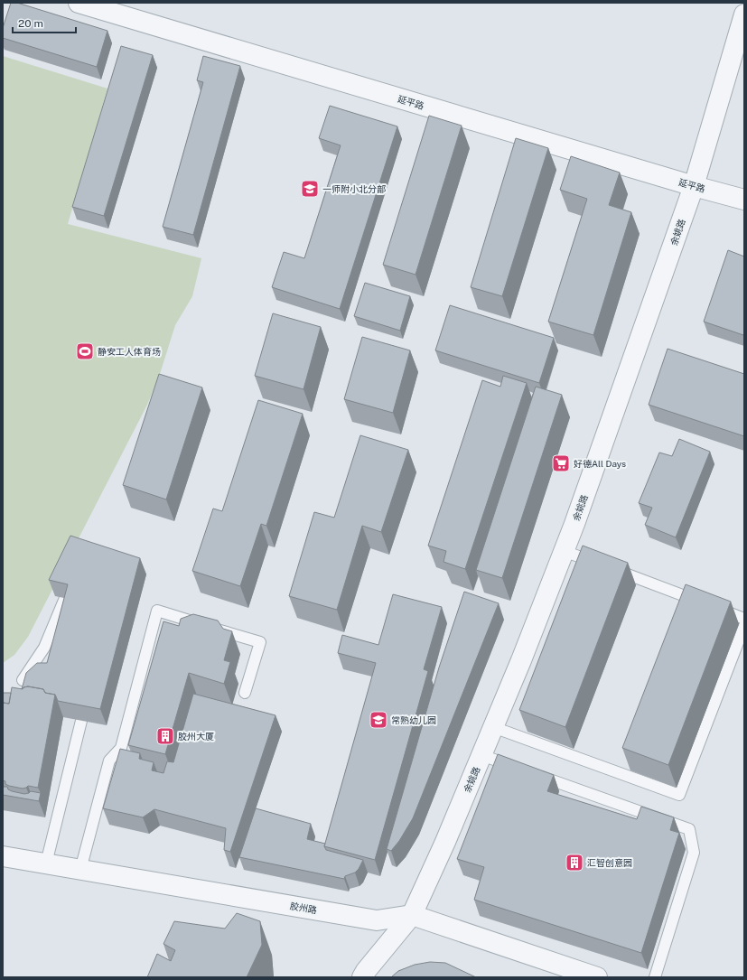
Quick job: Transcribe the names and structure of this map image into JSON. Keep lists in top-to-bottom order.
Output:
{
  "streets": {
    "street": ["延平路", "余姚路", "胶州路"]
  },
  "crossings": [
    ["延平路", "余姚路"],
    ["余姚路", "胶州路"]
  ],
  "places": {
    "school or university": ["一师附小北分部", "常熟幼儿园"],
    "sports": ["静安工人体育场"],
    "supermarket": ["好德All Days"],
    "building": ["胶州大厦", "汇智创意园"]
  },
  "scale_bar": "20 m"
}
